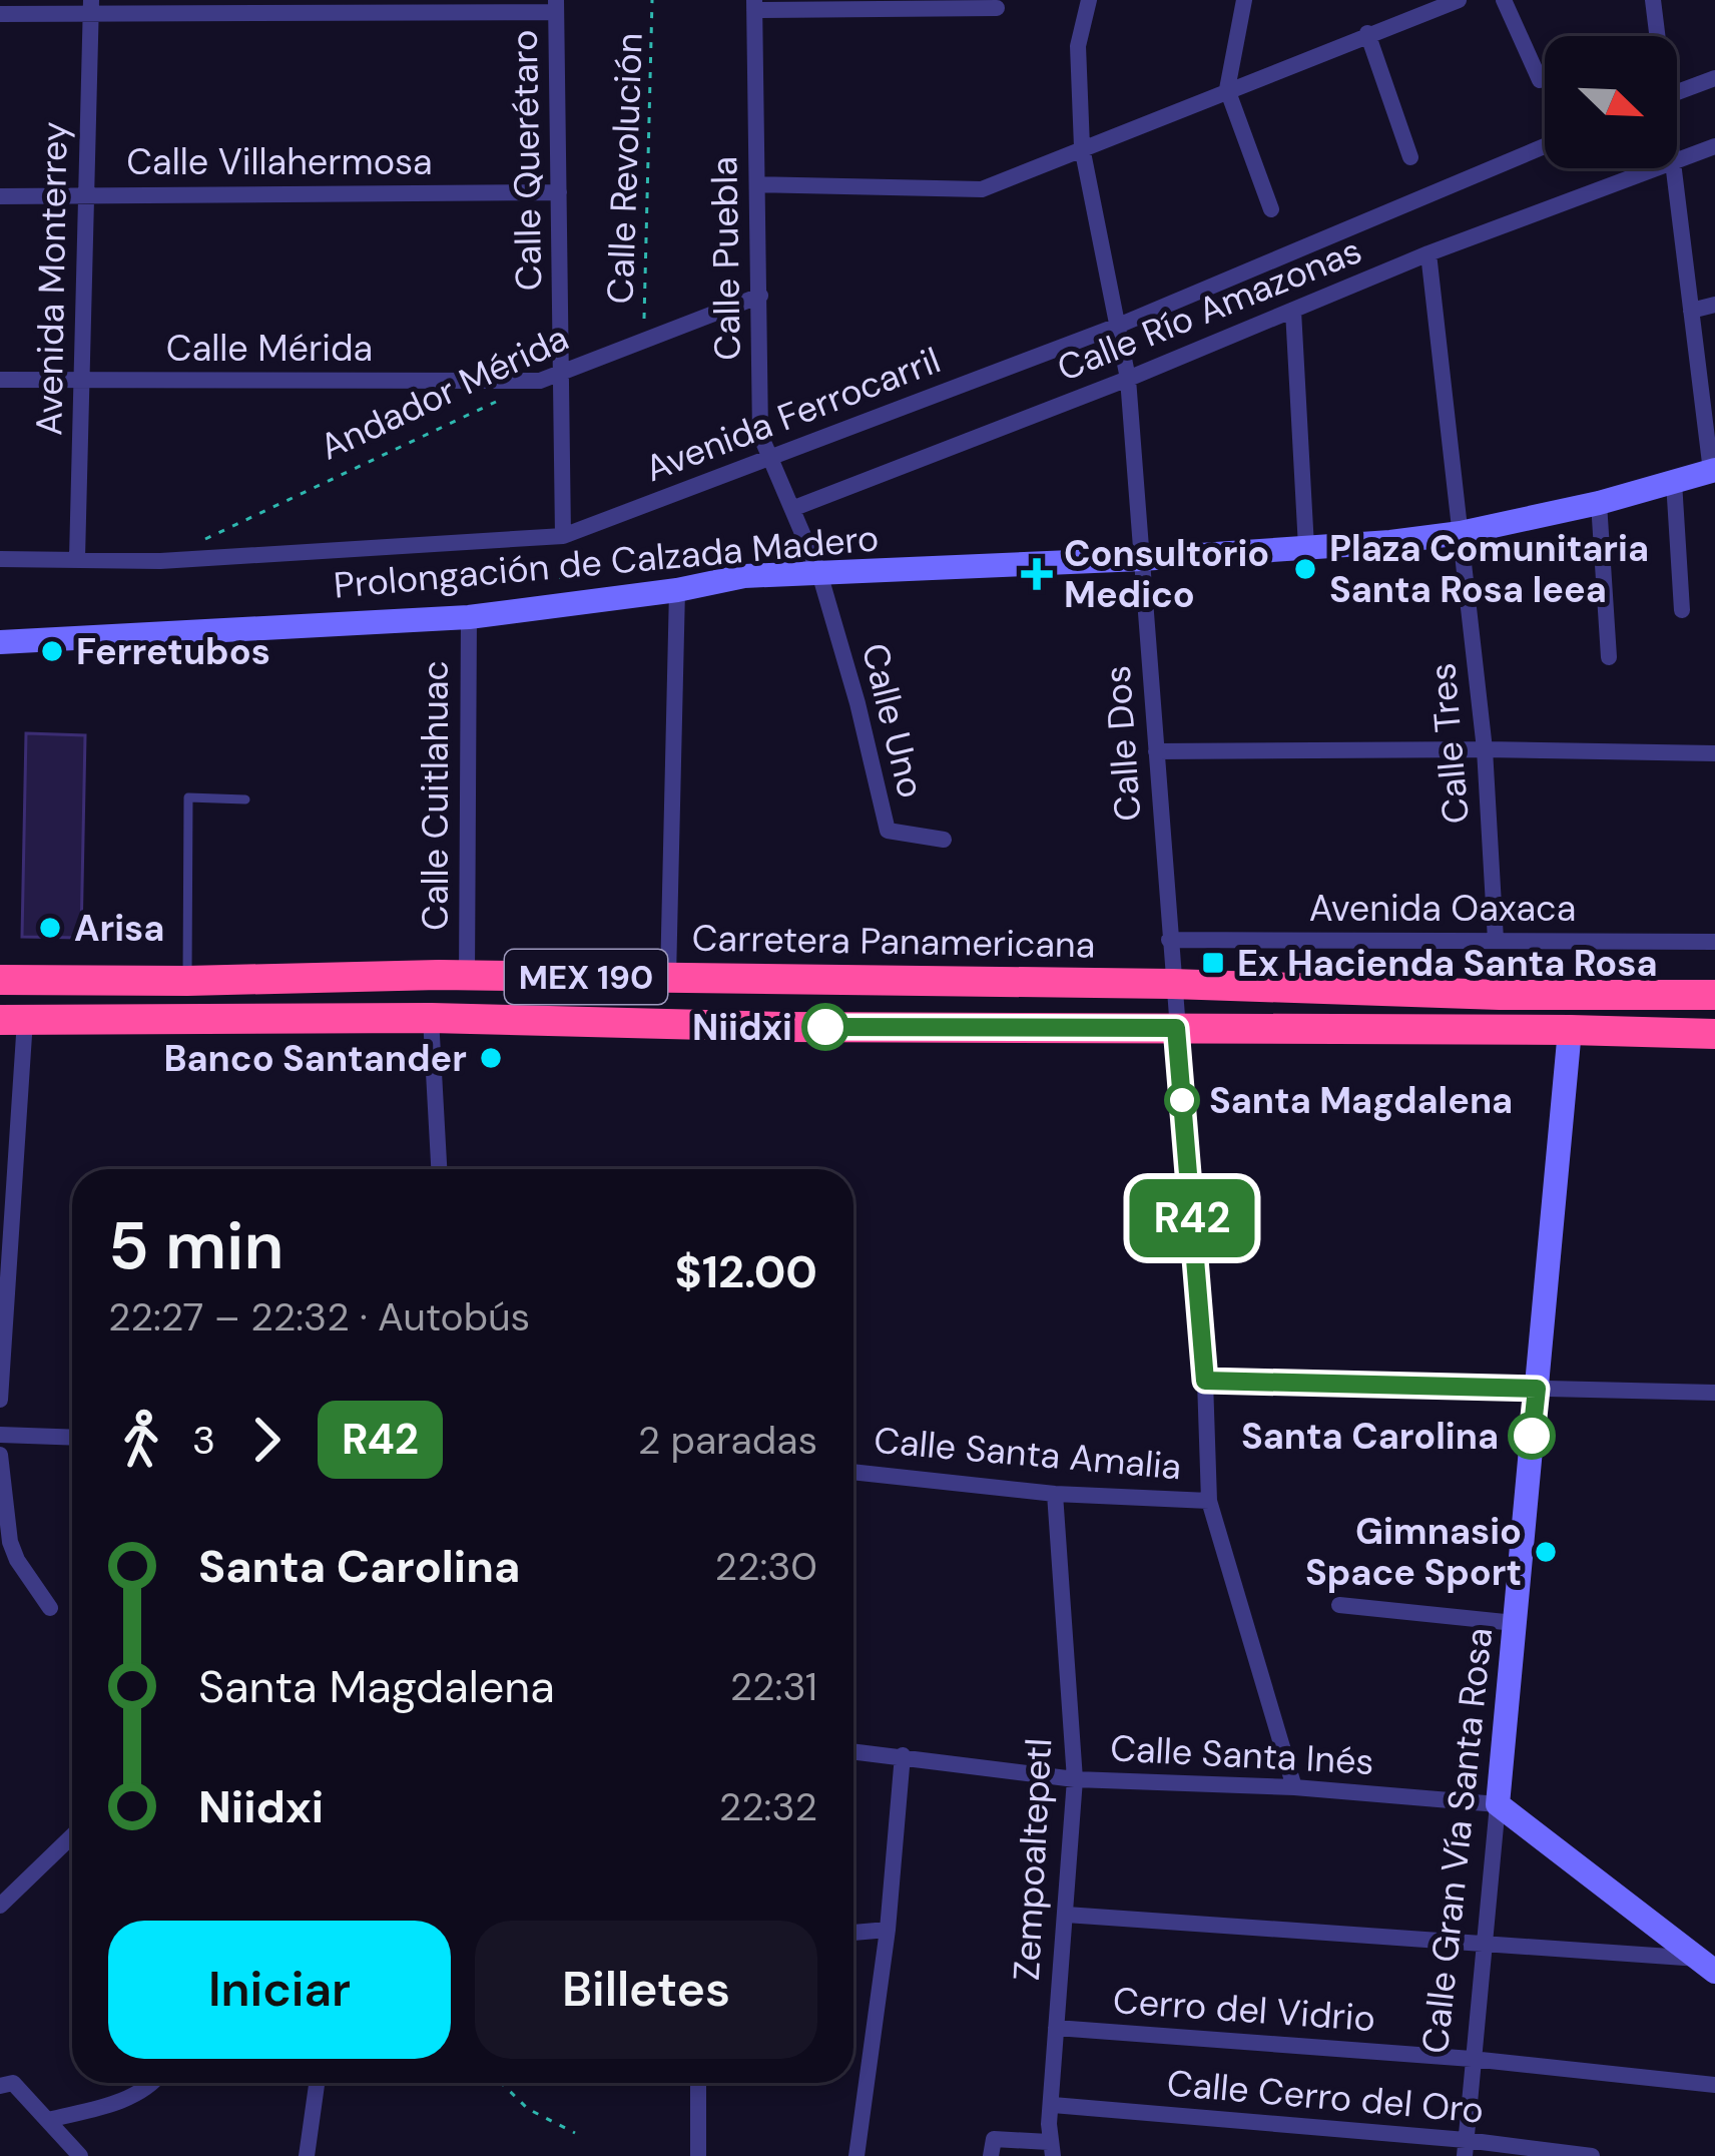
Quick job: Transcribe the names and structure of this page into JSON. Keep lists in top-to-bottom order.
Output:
{
  "streets": {
    "highway": ["Carretera Panamericana", "MEX 190"],
    "street": [
      "Calle Querétaro",
      "Calle Villahermosa",
      "Calle Puebla",
      "Avenida Monterrey",
      "Calle Río Amazonas",
      "Calle Mérida",
      "Andador Mérida",
      "Avenida Ferrocarril",
      "Prolongación de Calzada Madero",
      "Calle Uno",
      "Calle Dos",
      "Calle Tres",
      "Calle Cuitlahuac",
      "Avenida Oaxaca",
      "Calle Santa Amalia",
      "Calle Santa Inés",
      "Calle Gran Vía Santa Rosa",
      "Zempoaltepetl",
      "Cerro del Vidrio",
      "Calle Cerro del Oro"
    ],
    "path": ["Calle Revolución"]
  },
  "crossings": [
    ["Calle Querétaro", "Calle Villahermosa"],
    ["Calle Querétaro", "Andador Mérida"],
    ["Calle Querétaro", "Avenida Ferrocarril"],
    ["Calle Villahermosa", "Avenida Monterrey"],
    ["Calle Revolución", "Andador Mérida"],
    ["Calle Puebla", "Calle Río Amazonas"],
    ["Calle Puebla", "Andador Mérida"],
    ["Calle Puebla", "Avenida Ferrocarril"],
    ["Avenida Monterrey", "Calle Mérida"],
    ["Avenida Monterrey", "Avenida Ferrocarril"],
    ["Calle Río Amazonas", "Calle Dos"],
    ["Calle Río Amazonas", "Calle Tres"],
    ["Calle Mérida", "Andador Mérida"],
    ["Avenida Ferrocarril", "Calle Dos"],
    ["Prolongación de Calzada Madero", "Calle Uno"],
    ["Prolongación de Calzada Madero", "Calle Dos"],
    ["Prolongación de Calzada Madero", "Calle Tres"],
    ["Prolongación de Calzada Madero", "Calle Cuitlahuac"],
    ["Calle Dos", "Avenida Oaxaca"],
    ["Calle Dos", "Carretera Panamericana"],
    ["Calle Dos", "MEX 190"],
    ["Calle Dos", "Calle Santa Amalia"],
    ["Calle Dos", "Calle Santa Inés"],
    ["Calle Tres", "Avenida Oaxaca"],
    ["Calle Cuitlahuac", "Carretera Panamericana"],
    ["MEX 190", "Calle Gran Vía Santa Rosa"],
    ["Calle Santa Amalia", "Zempoaltepetl"],
    ["Calle Santa Inés", "Calle Gran Vía Santa Rosa"],
    ["Calle Santa Inés", "Zempoaltepetl"],
    ["Calle Gran Vía Santa Rosa", "Cerro del Vidrio"],
    ["Calle Gran Vía Santa Rosa", "Calle Cerro del Oro"],
    ["Zempoaltepetl", "Cerro del Vidrio"],
    ["Zempoaltepetl", "Calle Cerro del Oro"]
  ],
  "places": {
    "other": [
      "Plaza Comunitaria Santa Rosa Ieea",
      "Ferretubos",
      "Arisa",
      "Niidxi",
      "Banco Santander",
      "Santa Magdalena",
      "Santa Carolina",
      "Gimnasio Space Sport"
    ],
    "health": ["Consultorio Medico"],
    "transit": ["Ex Hacienda Santa Rosa"]
  },
  "lines": ["bus line R42"],
  "north": "bottom right",
  "page": {
    "on_map": "R42",
    "heading": ["5 min", "22:27 – 22:32 · Autobús", "$12.00"],
    "legs": ["3", "R42", "2 paradas"],
    "list": [
      {
        "name": "Santa Carolina",
        "value": "22:30"
      },
      {
        "name": "Santa Magdalena",
        "value": "22:31"
      },
      {
        "name": "Niidxi",
        "value": "22:32"
      }
    ],
    "buttons": ["Iniciar", "Billetes"]
  }
}
